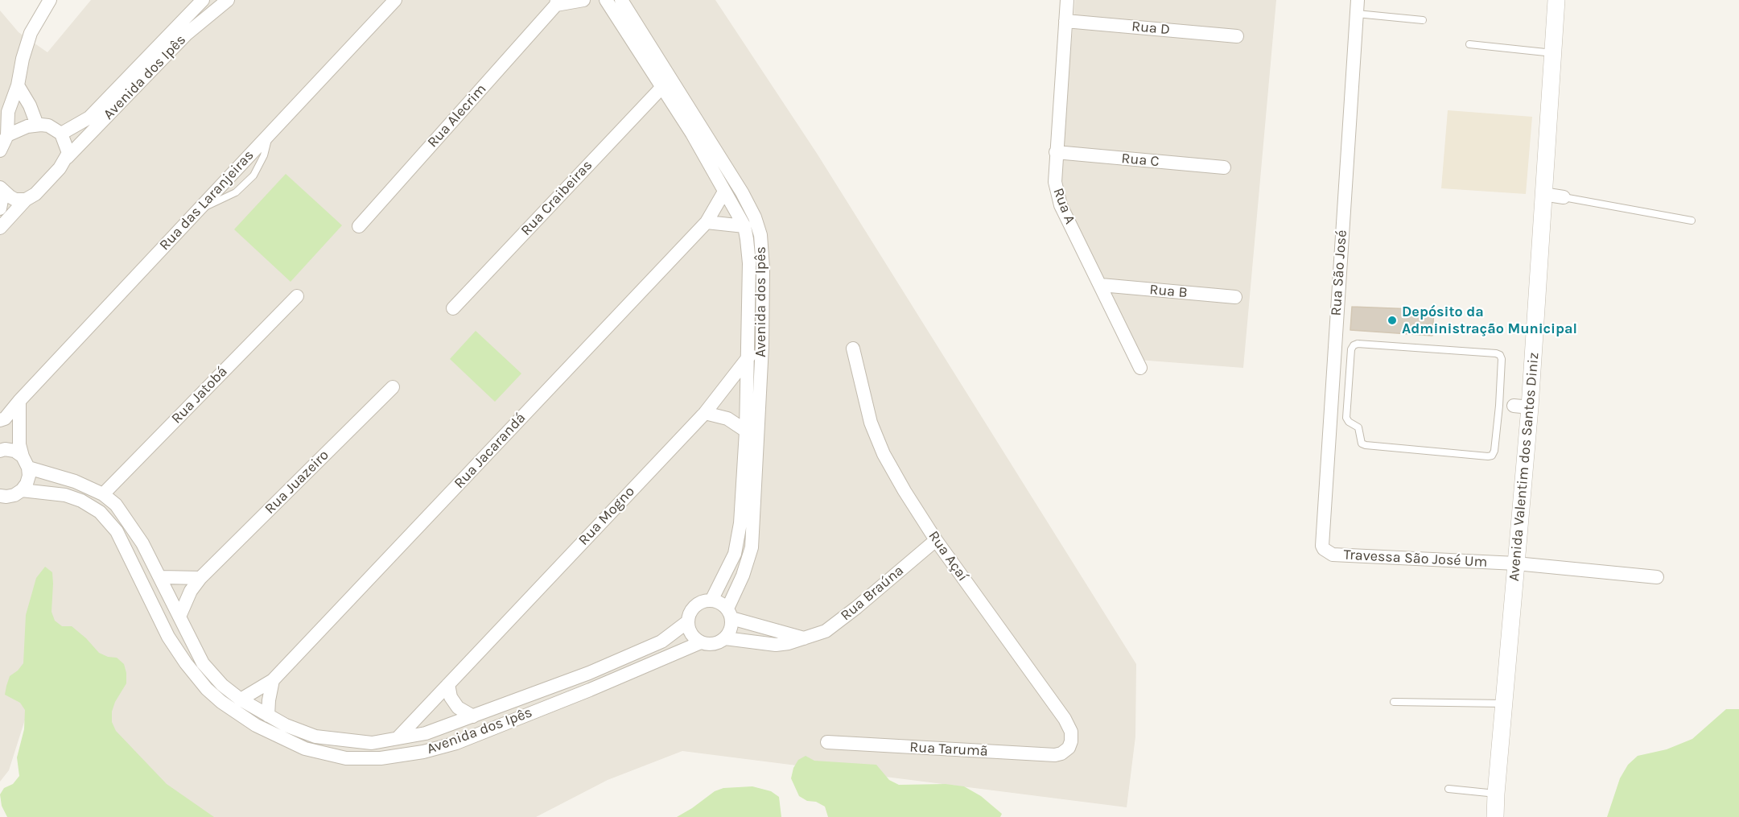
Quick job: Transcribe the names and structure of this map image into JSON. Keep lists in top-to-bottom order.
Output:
{
  "streets": {
    "street": [
      "Rua D",
      "Avenida dos Ipês",
      "Rua Alecrim",
      "Rua C",
      "Rua Craibeiras",
      "Rua das Laranjeiras",
      "Rua A",
      "Rua São José",
      "Rua B",
      "Rua Jatobá",
      "Rua Jacarandá",
      "Avenida Valentim dos Santos Diniz",
      "Rua Juazeiro",
      "Rua Mogno",
      "Rua Açaí",
      "Travessa São José Um",
      "Rua Braúna",
      "Rua Tarumã"
    ]
  },
  "crossings": [
    ["Rua D", "Rua A"],
    ["Avenida dos Ipês", "Rua Craibeiras"],
    ["Avenida dos Ipês", "Rua Jatobá"],
    ["Avenida dos Ipês", "Rua Jacarandá"],
    ["Avenida dos Ipês", "Rua Juazeiro"],
    ["Avenida dos Ipês", "Rua Mogno"],
    ["Avenida dos Ipês", "Rua Braúna"],
    ["Rua C", "Rua A"],
    ["Rua A", "Rua B"],
    ["Rua São José", "Travessa São José Um"],
    ["Avenida Valentim dos Santos Diniz", "Travessa São José Um"],
    ["Rua Açaí", "Rua Braúna"],
    ["Rua Açaí", "Rua Tarumã"]
  ],
  "places": ["Depósito da Administração Municipal"]
}
